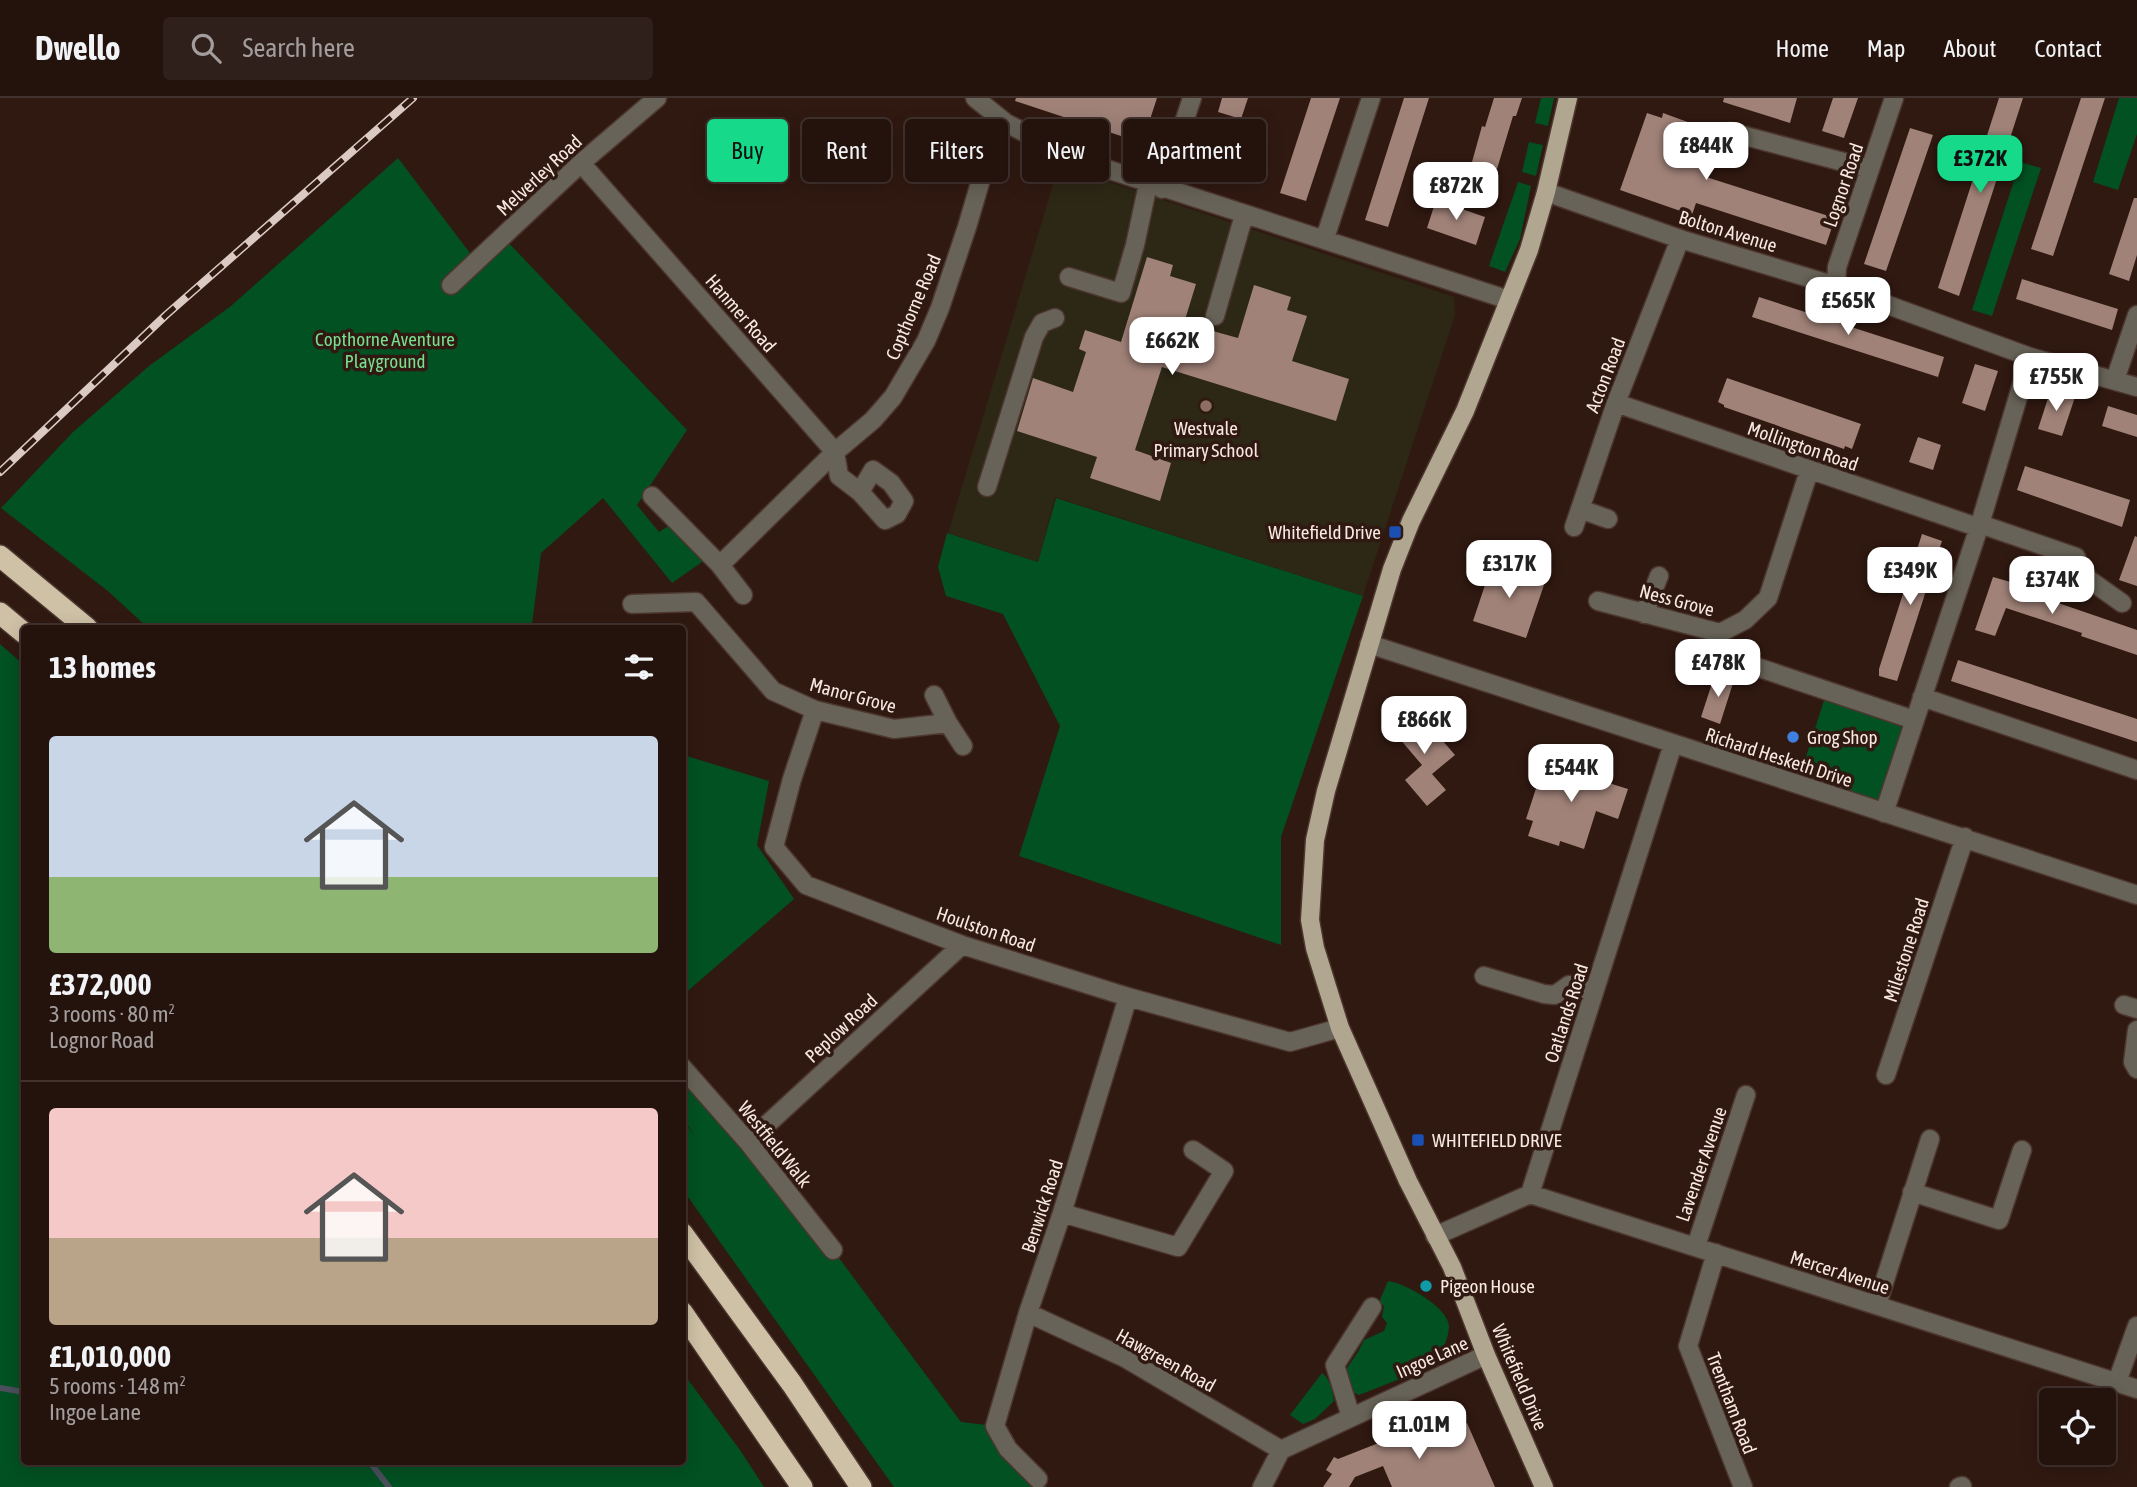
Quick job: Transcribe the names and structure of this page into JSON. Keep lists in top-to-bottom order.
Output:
{
  "streets": {
    "main road": ["Whitefield Drive"],
    "street": [
      "Melverley Road",
      "Lognor Road",
      "Bolton Avenue",
      "Copthorne Road",
      "Hanmer Road",
      "Acton Road",
      "Mollington Road",
      "Ness Grove",
      "Manor Grove",
      "Richard Hesketh Drive",
      "Houlston Road",
      "Milestone Road",
      "Oatlands Road",
      "Peplow Road",
      "Westfield Walk",
      "Lavender Avenue",
      "Benwick Road",
      "Mercer Avenue",
      "Ingoe Lane",
      "Hawgreen Road",
      "Trentham Road"
    ]
  },
  "crossings": [
    ["Melverley Road", "Hanmer Road"],
    ["Lognor Road", "Bolton Avenue"],
    ["Bolton Avenue", "Acton Road"],
    ["Bolton Avenue", "Whitefield Drive"],
    ["Copthorne Road", "Hanmer Road"],
    ["Acton Road", "Mollington Road"],
    ["Mollington Road", "Ness Grove"],
    ["Manor Grove", "Houlston Road"],
    ["Richard Hesketh Drive", "Milestone Road"],
    ["Richard Hesketh Drive", "Oatlands Road"],
    ["Richard Hesketh Drive", "Whitefield Drive"],
    ["Houlston Road", "Peplow Road"],
    ["Houlston Road", "Benwick Road"],
    ["Houlston Road", "Whitefield Drive"],
    ["Oatlands Road", "Mercer Avenue"],
    ["Peplow Road", "Westfield Walk"],
    ["Lavender Avenue", "Mercer Avenue"],
    ["Benwick Road", "Hawgreen Road"],
    ["Mercer Avenue", "Trentham Road"],
    ["Ingoe Lane", "Hawgreen Road"],
    ["Ingoe Lane", "Whitefield Drive"]
  ],
  "parks": ["Copthorne Aventure Playground"],
  "places": {
    "other": ["Westvale Primary School", "Grog Shop", "Pigeon House"],
    "transit": ["Whitefield Drive", "WHITEFIELD DRIVE"]
  },
  "page": {
    "header": "Dwello",
    "search": "Search here",
    "nav": [
      "Home",
      "Map",
      "About",
      "Contact"
    ],
    "chip": [
      "Buy",
      "Rent",
      "Filters",
      "New",
      "Apartment"
    ],
    "price": [
      "£844K",
      "£372K",
      "£872K",
      "£565K",
      "£662K",
      "£755K",
      "£317K",
      "£349K",
      "£374K",
      "£478K",
      "£866K",
      "£544K",
      "£1.01M"
    ],
    "heading": "13 homes",
    "list": [
      {
        "name": "£372,000",
        "note": "3 rooms · 80 m² · Lognor Road"
      },
      {
        "name": "£1,010,000",
        "note": "5 rooms · 148 m² · Ingoe Lane"
      }
    ]
  }
}
